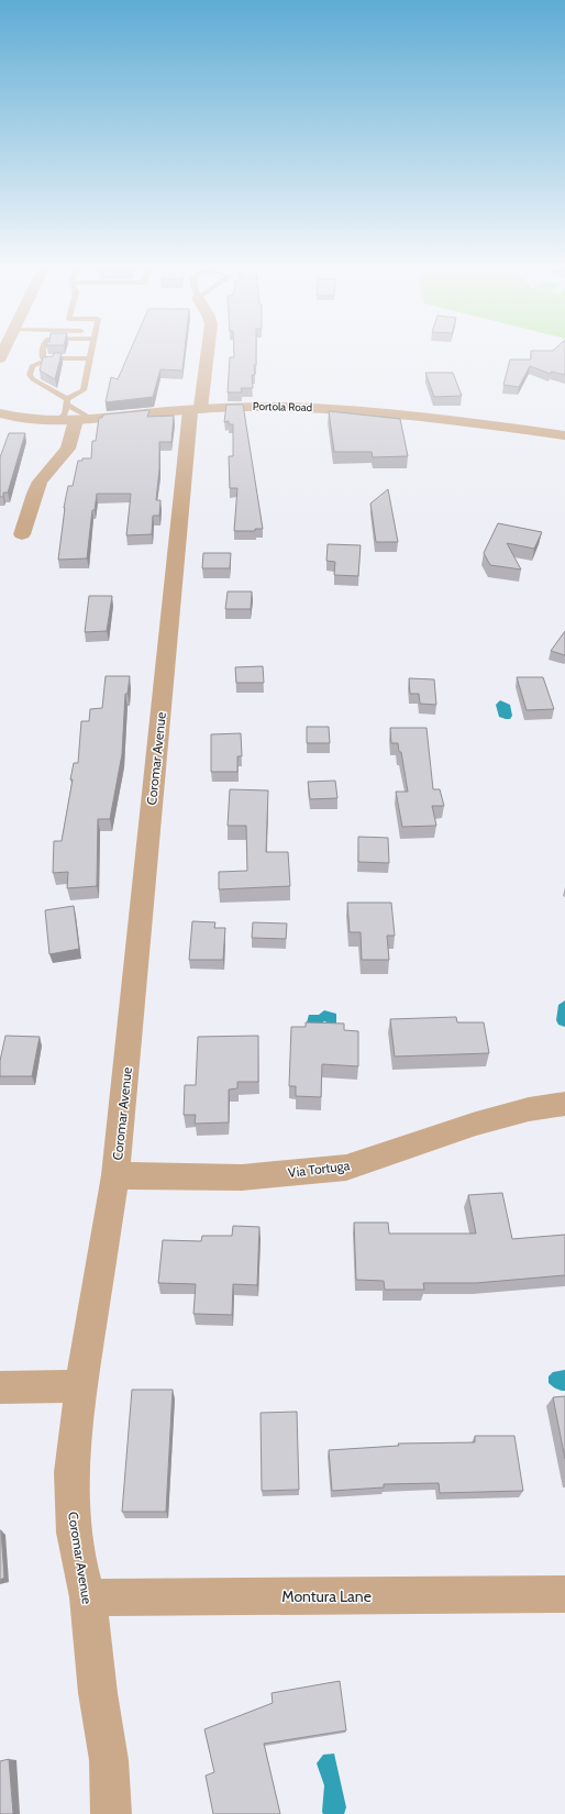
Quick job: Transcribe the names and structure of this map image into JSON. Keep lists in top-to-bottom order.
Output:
{
  "streets": {
    "street": [
      "Portola Road",
      "Coromar Avenue",
      "Via Tortuga",
      "Montura Lane"
    ]
  },
  "crossings": [
    ["Portola Road", "Coromar Avenue"],
    ["Coromar Avenue", "Via Tortuga"],
    ["Coromar Avenue", "Montura Lane"]
  ]
}
